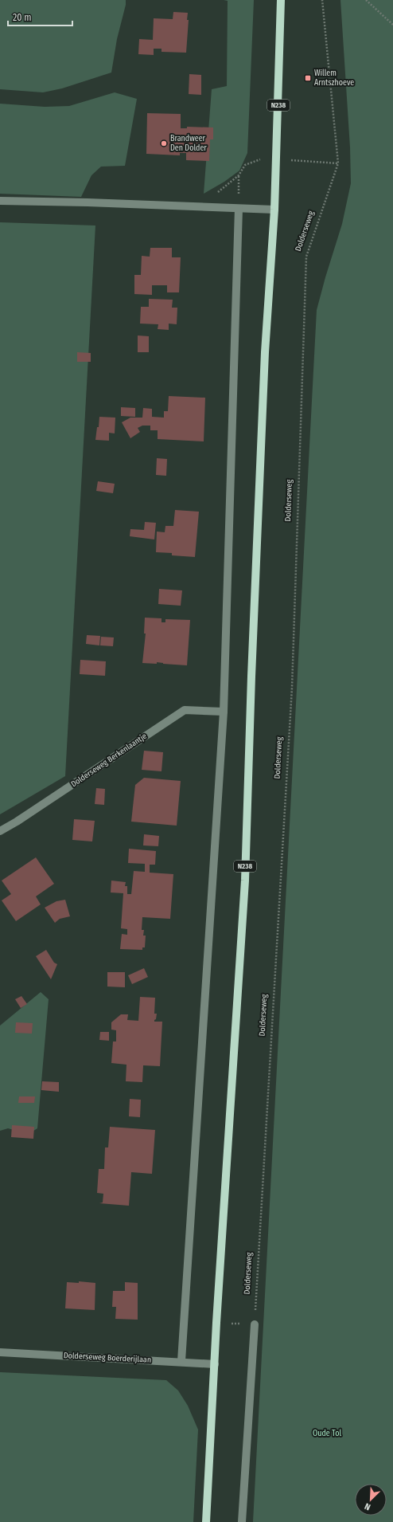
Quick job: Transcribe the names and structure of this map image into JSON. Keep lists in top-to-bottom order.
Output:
{
  "streets": {
    "main road": ["N238"],
    "street": ["Dolderseweg Berkenlaantje", "Dolderseweg Boerderijlaan"],
    "path": ["Dolderseweg"]
  },
  "crossings": [
    ["N238", "Dolderseweg Boerderijlaan"]
  ],
  "parks": ["Oude Tol"],
  "places": {
    "transit": ["Willem Arntszhoeve"],
    "other": ["Brandweer Den Dolder"]
  },
  "scale_bar": "20 m",
  "north": "bottom left"
}
